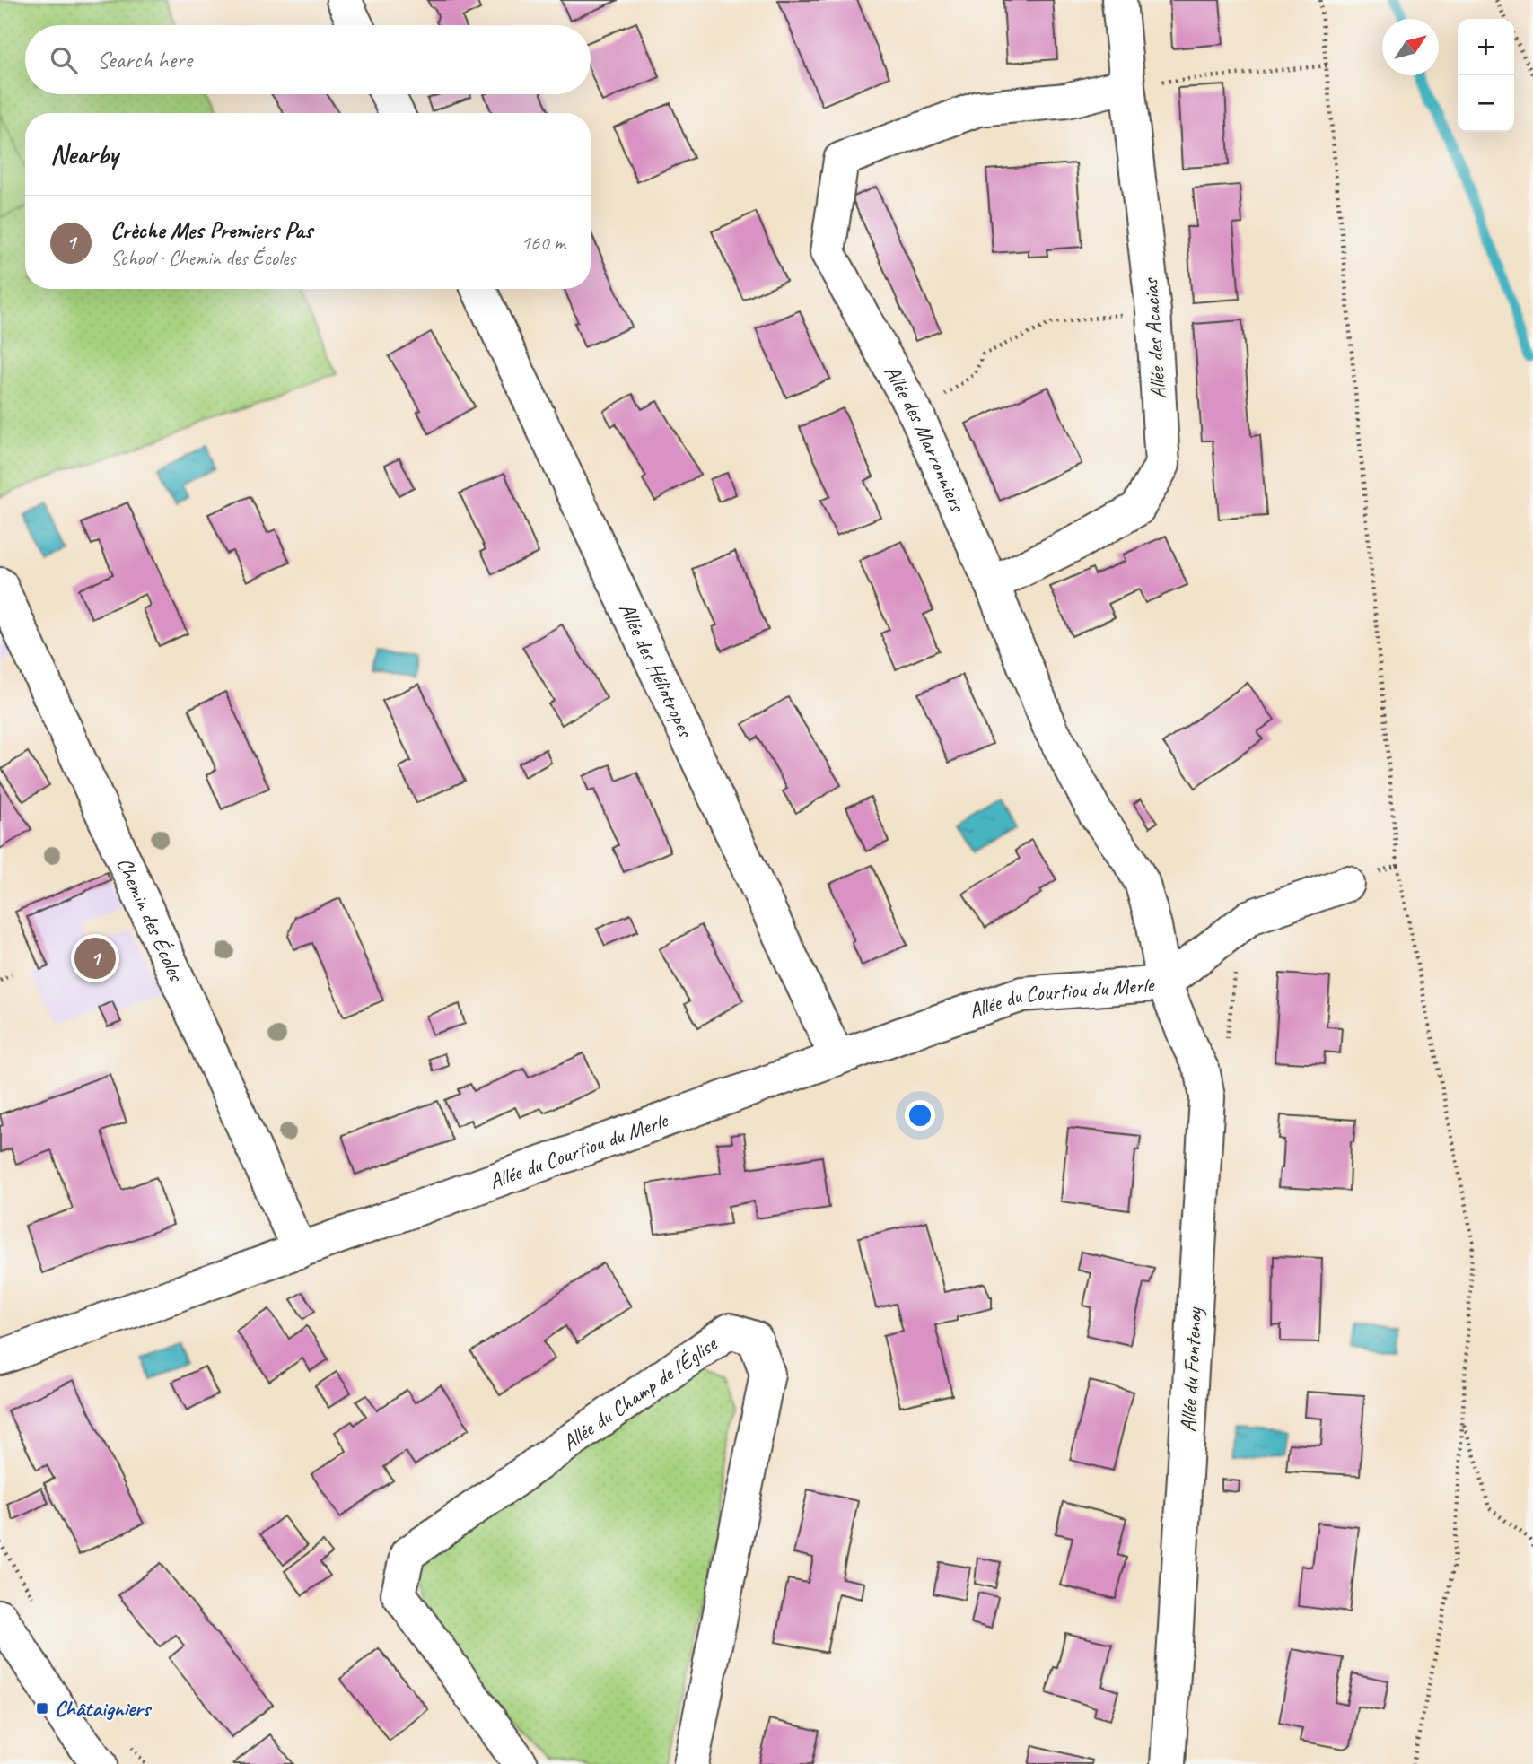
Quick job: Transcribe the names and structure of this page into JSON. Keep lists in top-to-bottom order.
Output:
{
  "streets": {
    "street": [
      "Allée des Acacias",
      "Allée des Marronniers",
      "Allée des Héliotropes",
      "Chemin des Écoles",
      "Allée du Courtiou du Merle",
      "Allée du Fontenoy",
      "Allée du Champ de l'Église"
    ]
  },
  "crossings": [
    ["Allée des Acacias", "Allée des Marronniers"],
    ["Allée des Marronniers", "Allée du Courtiou du Merle"],
    ["Allée des Marronniers", "Allée du Fontenoy"],
    ["Allée des Héliotropes", "Allée du Courtiou du Merle"],
    ["Chemin des Écoles", "Allée du Courtiou du Merle"],
    ["Allée du Courtiou du Merle", "Allée du Fontenoy"]
  ],
  "places": {
    "transit": ["Châtaigniers"]
  },
  "north": "top right",
  "page": {
    "map_buttons": ["+", "−"],
    "search": "Search here",
    "heading": "Nearby",
    "list": [
      {
        "mark": "1",
        "name": "Crèche Mes Premiers Pas",
        "note": "School · Chemin des Écoles",
        "value": "160 m"
      }
    ],
    "pins": "1"
  }
}
